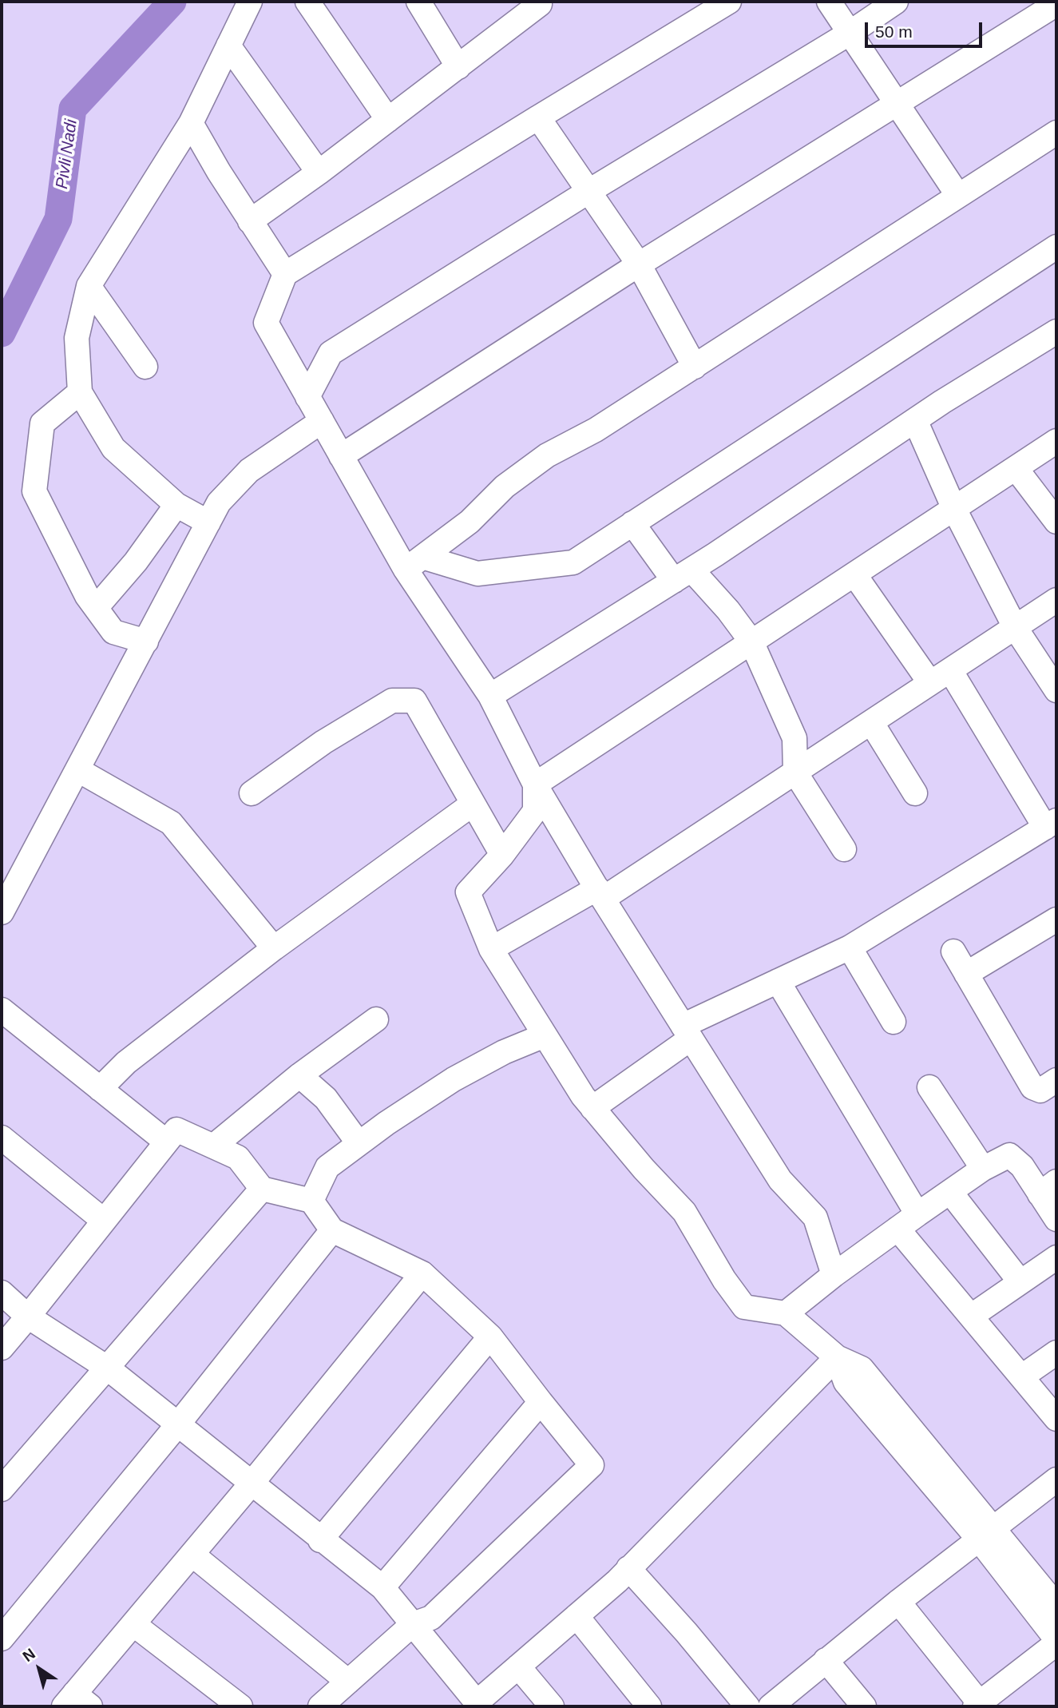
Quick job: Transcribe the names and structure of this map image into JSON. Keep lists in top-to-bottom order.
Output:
{
  "water": ["Pivli Nadi"],
  "scale_bar": "50 m",
  "north": "top left"
}
